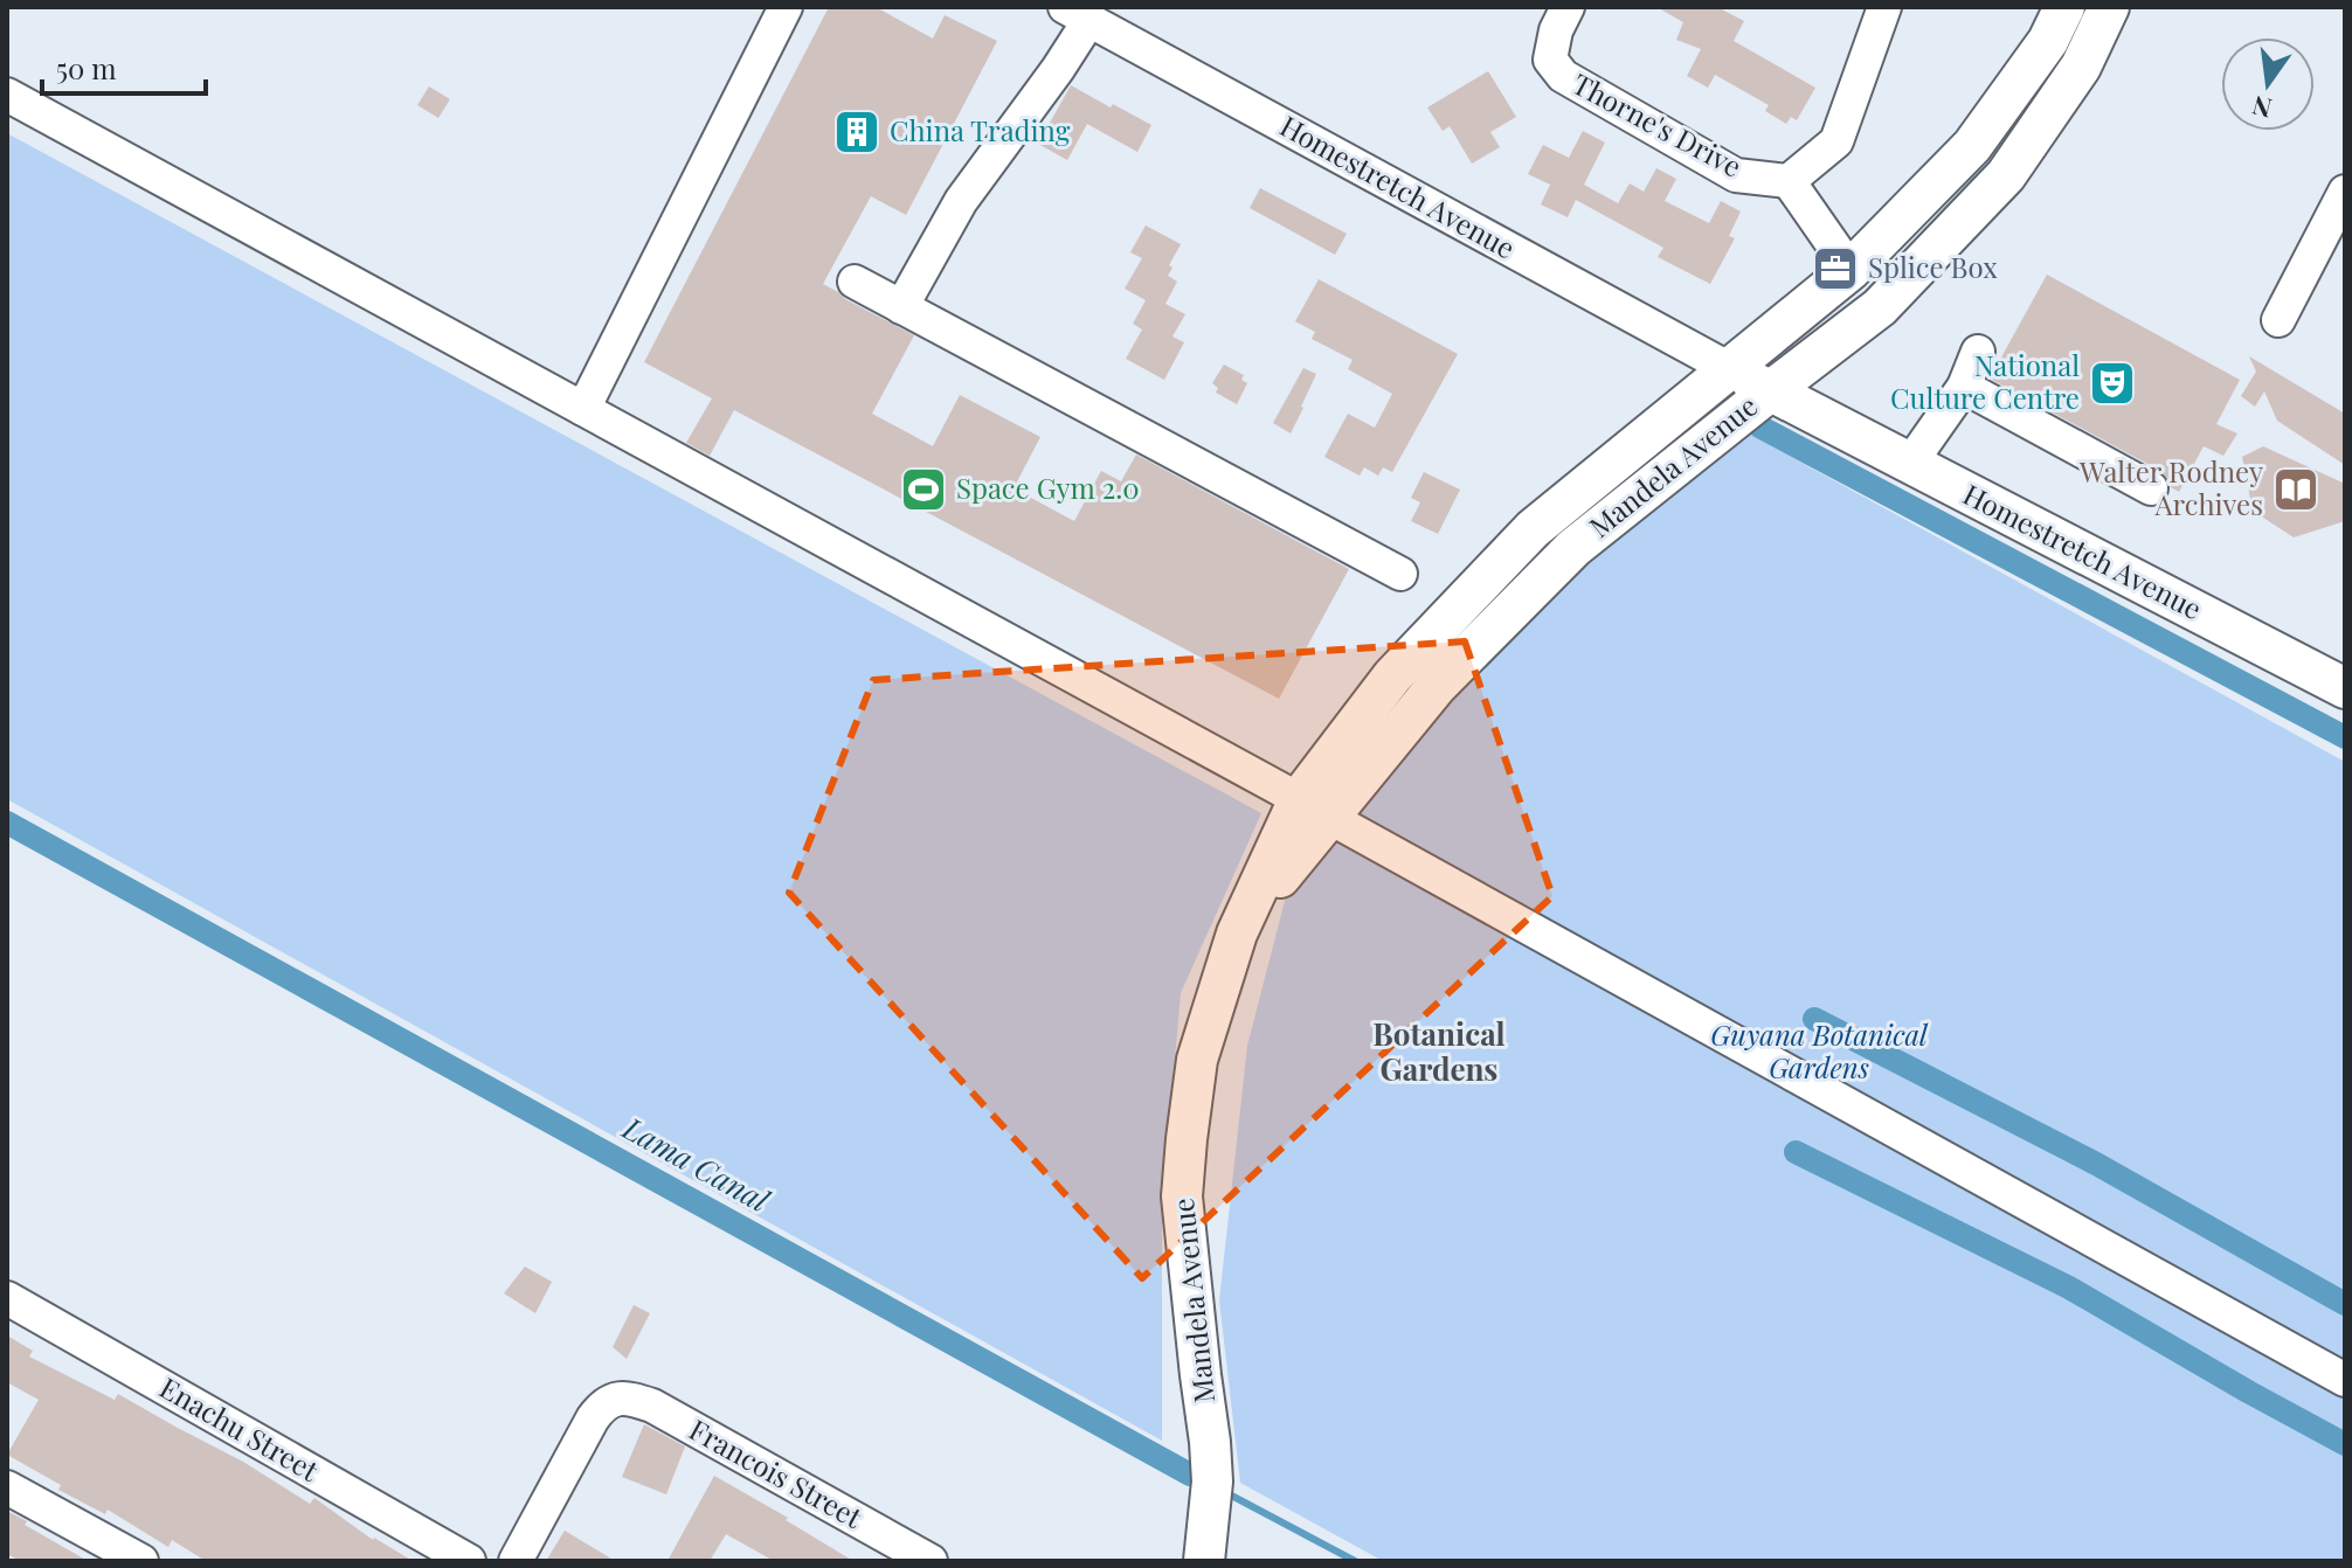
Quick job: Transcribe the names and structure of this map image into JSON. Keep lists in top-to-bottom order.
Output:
{
  "streets": {
    "main road": ["Homestretch Avenue", "Mandela Avenue"],
    "street": ["Thorne's Drive", "Enachu Street", "Francois Street"]
  },
  "crossings": [
    ["Homestretch Avenue", "Mandela Avenue"]
  ],
  "districts": ["Botanical Gardens"],
  "water": ["Lama Canal"],
  "parks": ["Guyana Botanical Gardens"],
  "places": {
    "building": ["China Trading"],
    "office": ["Splice Box"],
    "theatre": ["National Culture Centre"],
    "sports": ["Space Gym 2.0"],
    "library": ["Walter Rodney Archives"]
  },
  "scale_bar": "50 m",
  "north": "bottom"
}
